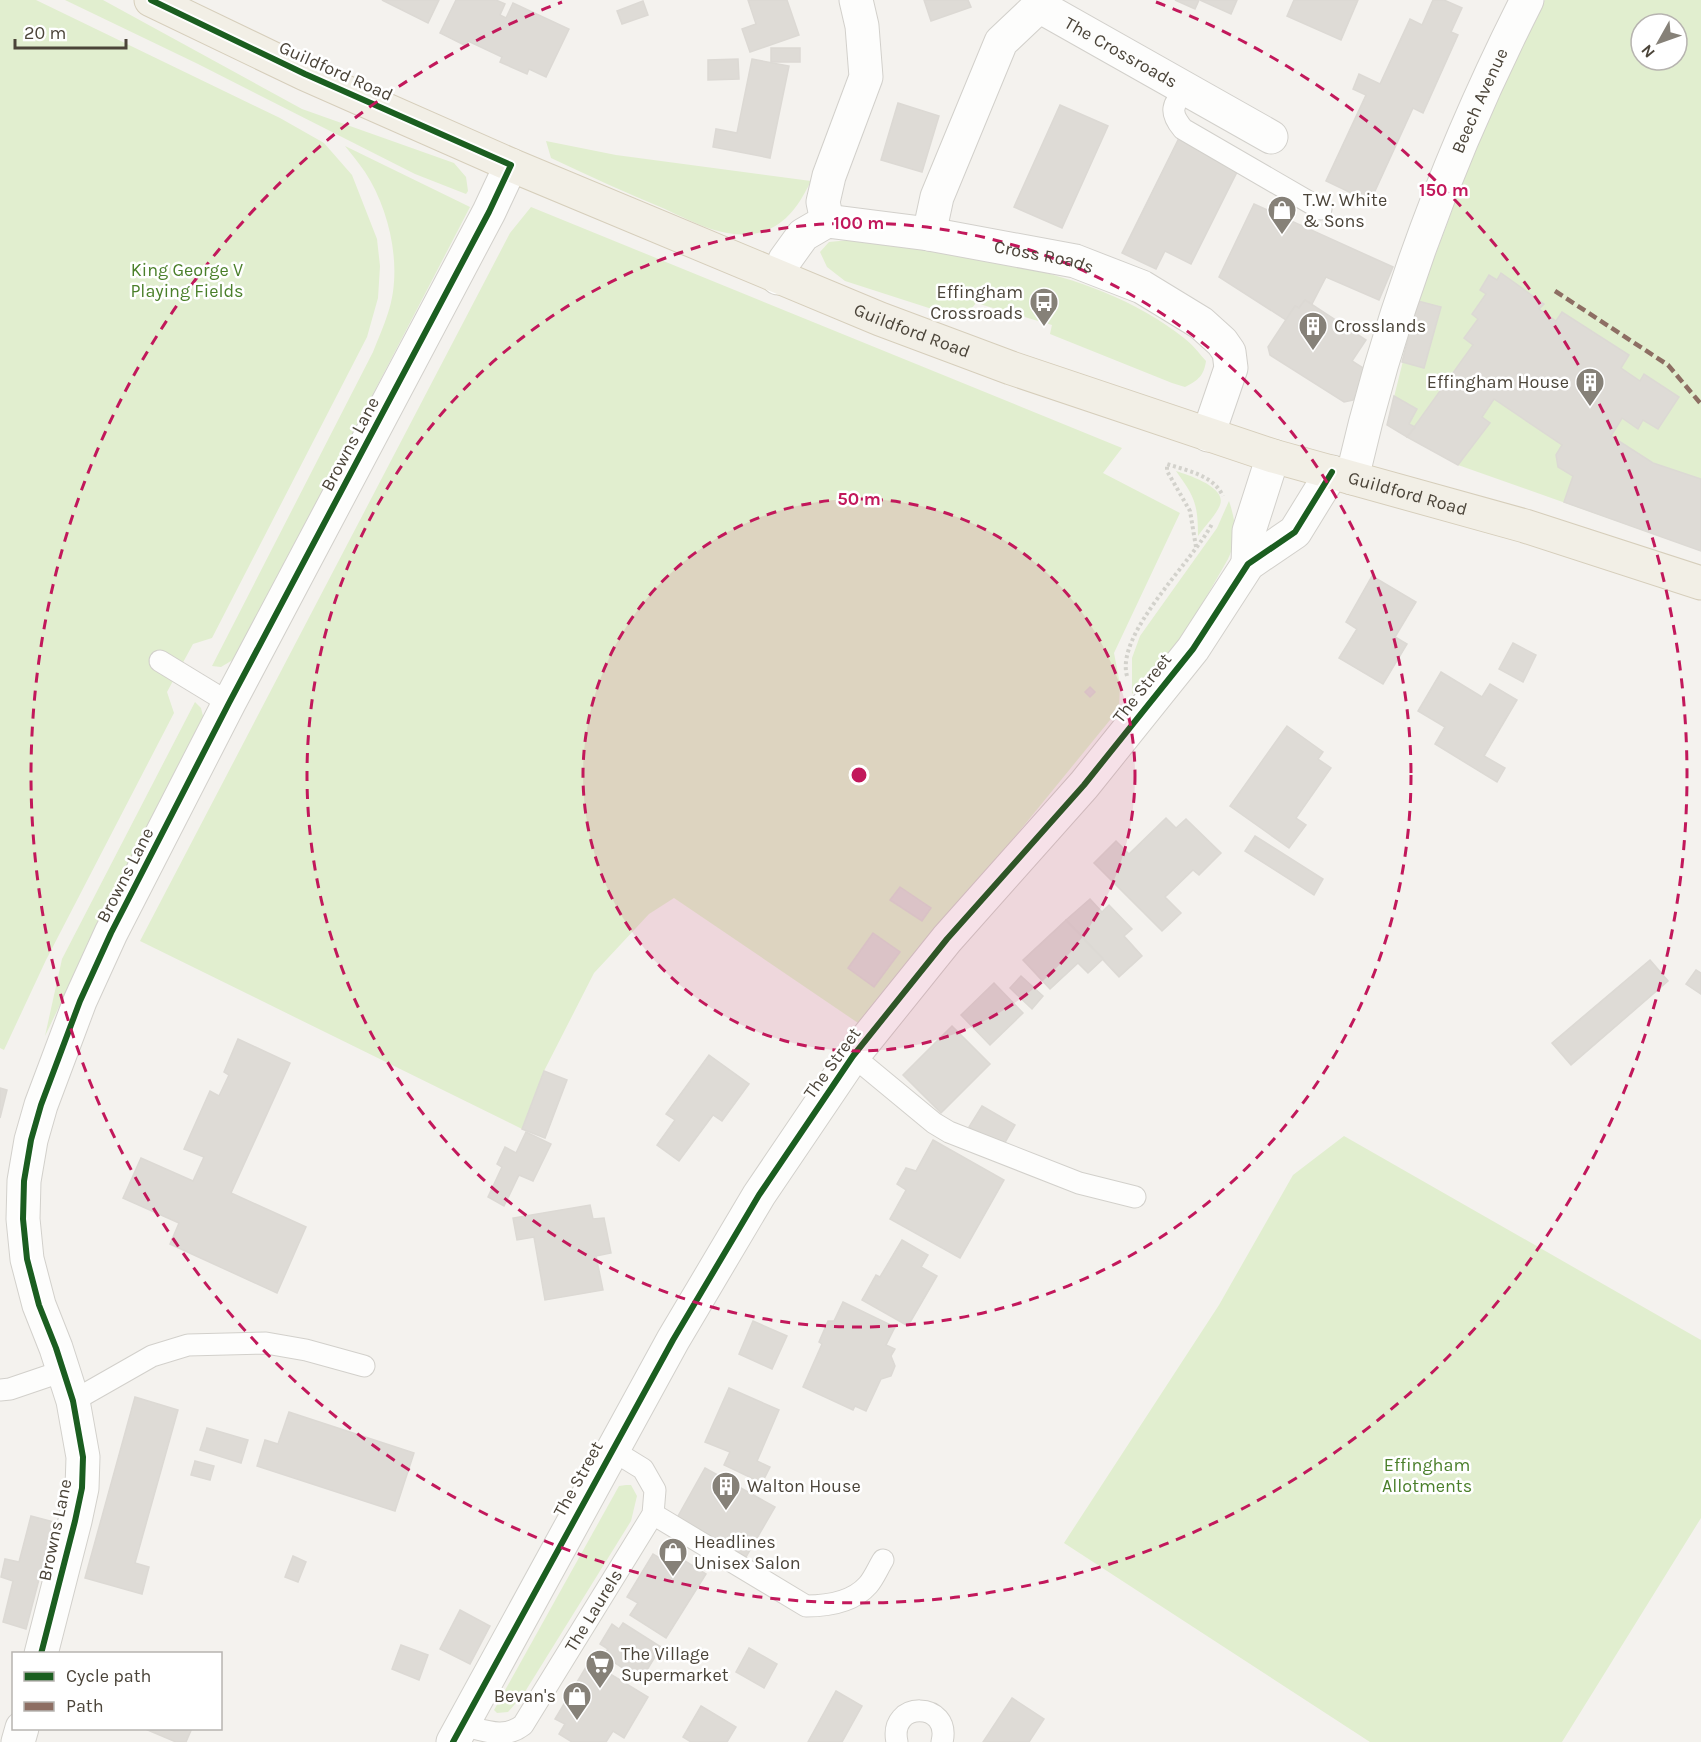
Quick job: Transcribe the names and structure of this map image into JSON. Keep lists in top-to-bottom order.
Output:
{
  "streets": {
    "main road": ["Guildford Road"],
    "street": [
      "The Crossroads",
      "Beech Avenue",
      "Cross Roads",
      "Browns Lane",
      "The Street"
    ],
    "lane": ["The Laurels"]
  },
  "crossings": [
    ["The Crossroads", "Cross Roads"],
    ["Guildford Road", "Beech Avenue"],
    ["Guildford Road", "Cross Roads"],
    ["Guildford Road", "Browns Lane"],
    ["Guildford Road", "The Street"],
    ["Beech Avenue", "The Street"],
    ["The Street", "The Laurels"]
  ],
  "parks": ["King George V Playing Fields", "Effingham Allotments"],
  "places": {
    "shop": ["T.W. White & Sons", "Headlines Unisex Salon", "Bevan's"],
    "bus stop": ["Effingham Crossroads"],
    "building": ["Crosslands", "Effingham House", "Walton House"],
    "supermarket": ["The Village Supermarket"]
  },
  "legend": ["Cycle path", "Path"],
  "scale_bar": "20 m",
  "north": "bottom left",
  "rings": ["150 m", "100 m", "50 m"]
}
